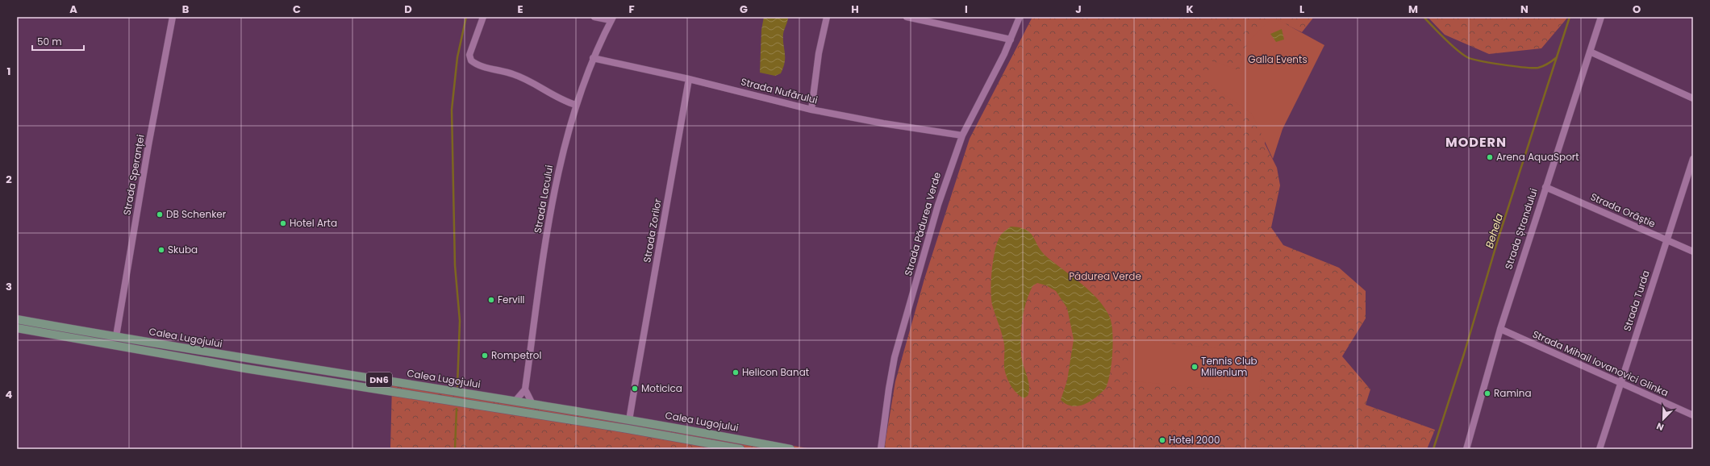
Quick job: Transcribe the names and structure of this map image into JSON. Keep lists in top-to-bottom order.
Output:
{
  "streets": {
    "main road": ["Calea Lugojului", "DN6"],
    "street": [
      "Strada Nufărului",
      "Strada Speranței",
      "Strada Lacului",
      "Strada Orăștie",
      "Strada Pădurea Verde",
      "Strada Ștrandului",
      "Strada Zorilor",
      "Strada Turda",
      "Strada Mihail Iovanovici Glinka"
    ]
  },
  "crossings": [
    ["Strada Nufărului", "Strada Lacului"],
    ["Strada Nufărului", "Strada Pădurea Verde"],
    ["Strada Nufărului", "Strada Zorilor"],
    ["Strada Speranței", "Calea Lugojului"],
    ["Strada Orăștie", "Strada Ștrandului"],
    ["Strada Orăștie", "Strada Turda"],
    ["Strada Ștrandului", "Strada Mihail Iovanovici Glinka"],
    ["Strada Zorilor", "Calea Lugojului"],
    ["Strada Turda", "Strada Mihail Iovanovici Glinka"]
  ],
  "districts": ["MODERN"],
  "water": ["Behela"],
  "parks": ["Galla Events", "Pădurea Verde"],
  "places": [
    "Arena AquaSport",
    "DB Schenker",
    "Hotel Arta",
    "Skuba",
    "Fervill",
    "Rompetrol",
    "Tennis Club Millenium",
    "Helicon Banat",
    "Moticica",
    "Ramina",
    "Hotel 2000"
  ],
  "scale_bar": "50 m",
  "north": "bottom left",
  "grid": {
    "columns": [
      "A",
      "B",
      "C",
      "D",
      "E",
      "F",
      "G",
      "H",
      "I",
      "J",
      "K",
      "L",
      "M",
      "N",
      "O"
    ],
    "rows": [
      "1",
      "2",
      "3",
      "4"
    ]
  }
}
